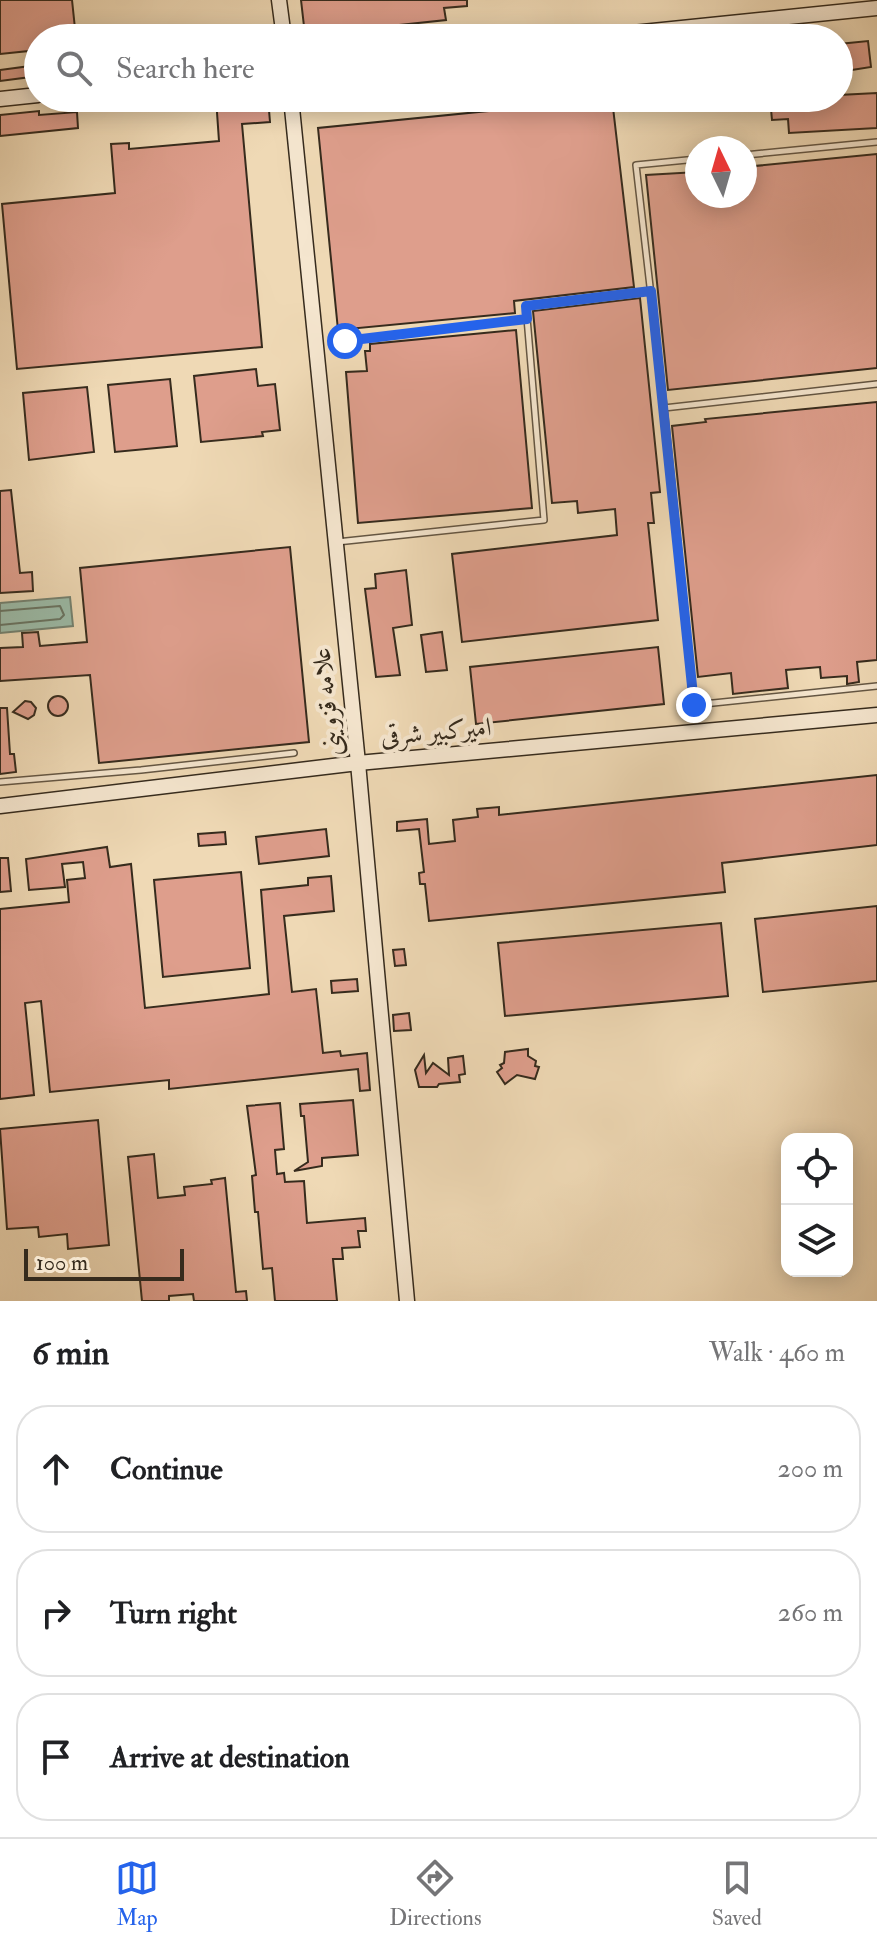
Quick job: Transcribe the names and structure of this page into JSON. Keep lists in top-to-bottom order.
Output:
{
  "streets": {
    "street": ["علامه قزوینی", "امیرکبیر شرقی"]
  },
  "crossings": [
    ["علامه قزوینی", "امیرکبیر شرقی"]
  ],
  "scale_bar": "100 m",
  "north": "top",
  "page": {
    "search": "Search here",
    "scale": "100 m",
    "heading": ["6 min", "Walk · 460 m"],
    "list": [
      ["Continue", "200 m"],
      ["Turn right", "260 m"],
      "Arrive at destination"
    ],
    "nav": ["Map", "Directions", "Saved"]
  }
}
